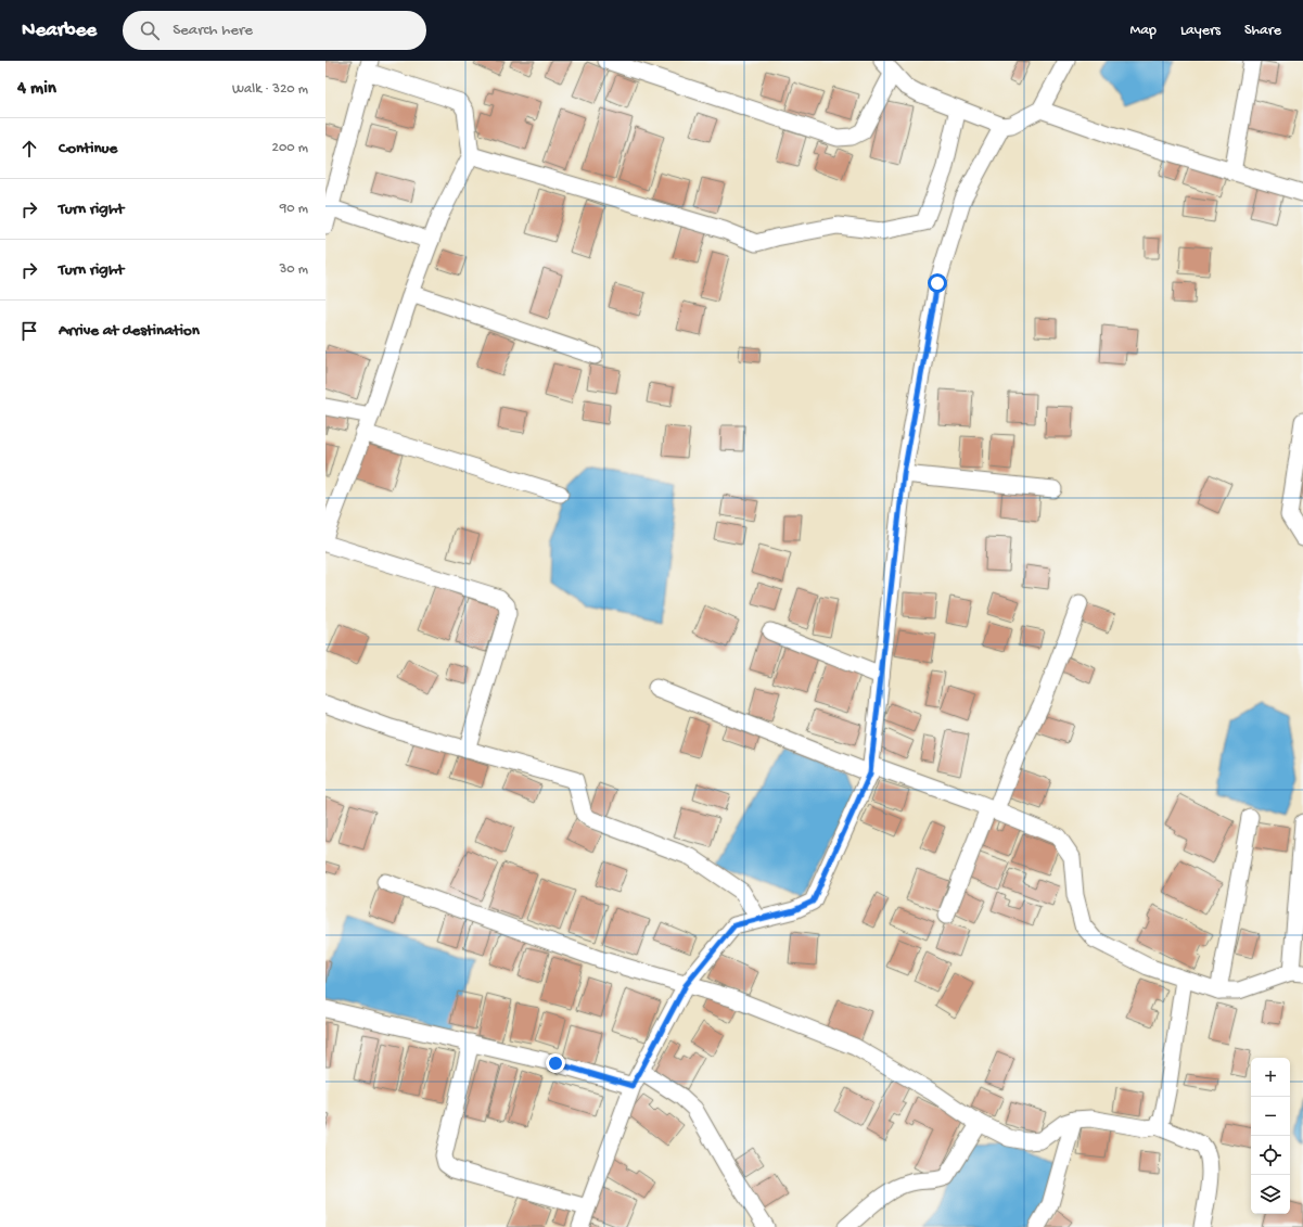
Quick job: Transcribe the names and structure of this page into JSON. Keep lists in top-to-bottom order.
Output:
{
  "page": {
    "header": "Nearbee",
    "search": "Search here",
    "nav": ["Map", "Layers", "Share"],
    "heading": ["4 min", "Walk · 320 m"],
    "list": [
      ["Continue", "200 m"],
      ["Turn right", "90 m"],
      ["Turn right", "30 m"],
      "Arrive at destination"
    ],
    "map_buttons": ["+", "−"]
  }
}
